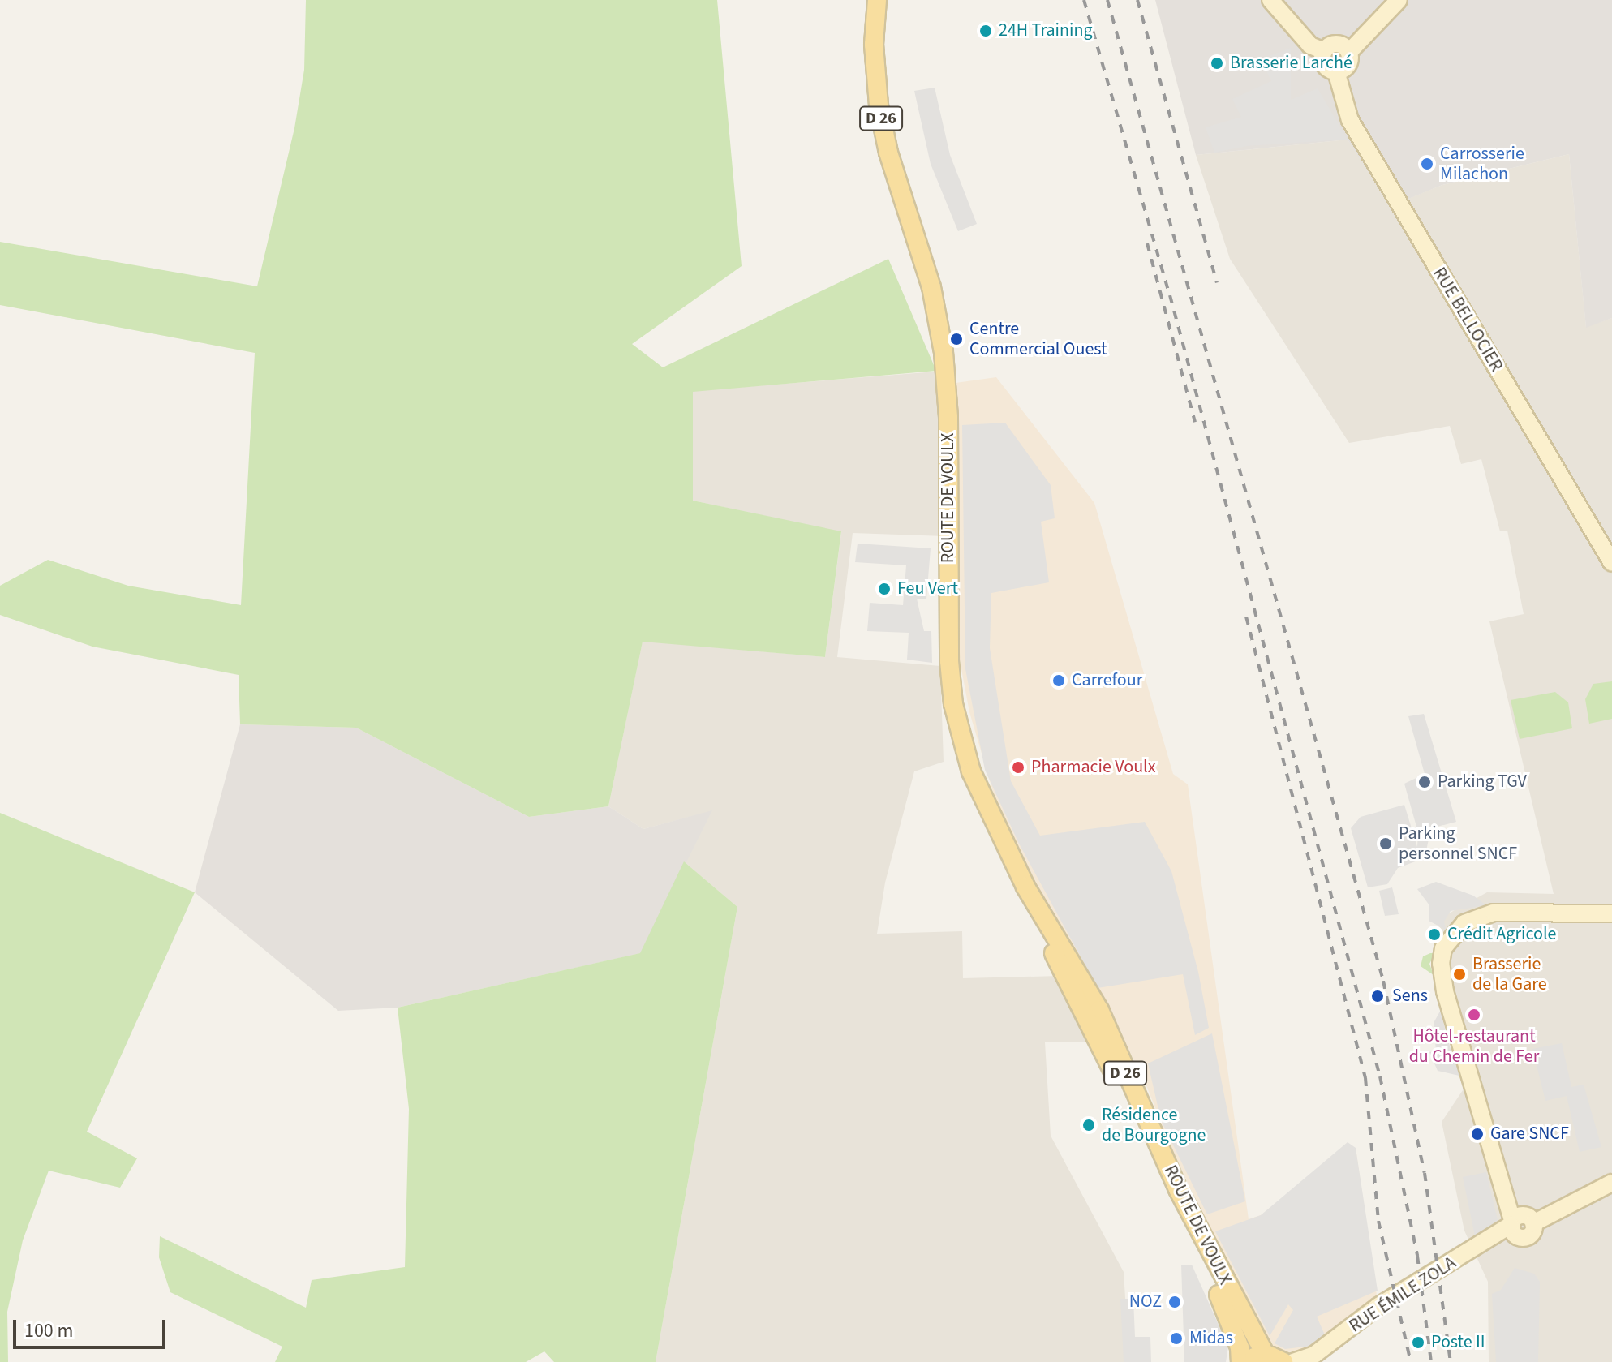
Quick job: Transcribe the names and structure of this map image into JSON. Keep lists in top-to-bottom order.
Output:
{
  "streets": {
    "main road": [
      "D 26",
      "RUE BELLOCIER",
      "ROUTE DE VOULX",
      "RUE ÉMILE ZOLA"
    ]
  },
  "places": [
    "24H Training",
    "Brasserie Larché",
    "Carrosserie Milachon",
    "Centre Commercial Ouest",
    "Feu Vert",
    "Carrefour",
    "Pharmacie Voulx",
    "Parking TGV",
    "Parking personnel SNCF",
    "Crédit Agricole",
    "Brasserie de la Gare",
    "Sens",
    "Hôtel-restaurant du Chemin de Fer",
    "Résidence de Bourgogne",
    "Gare SNCF",
    "NOZ",
    "Midas",
    "Poste II"
  ],
  "scale_bar": "100 m"
}
